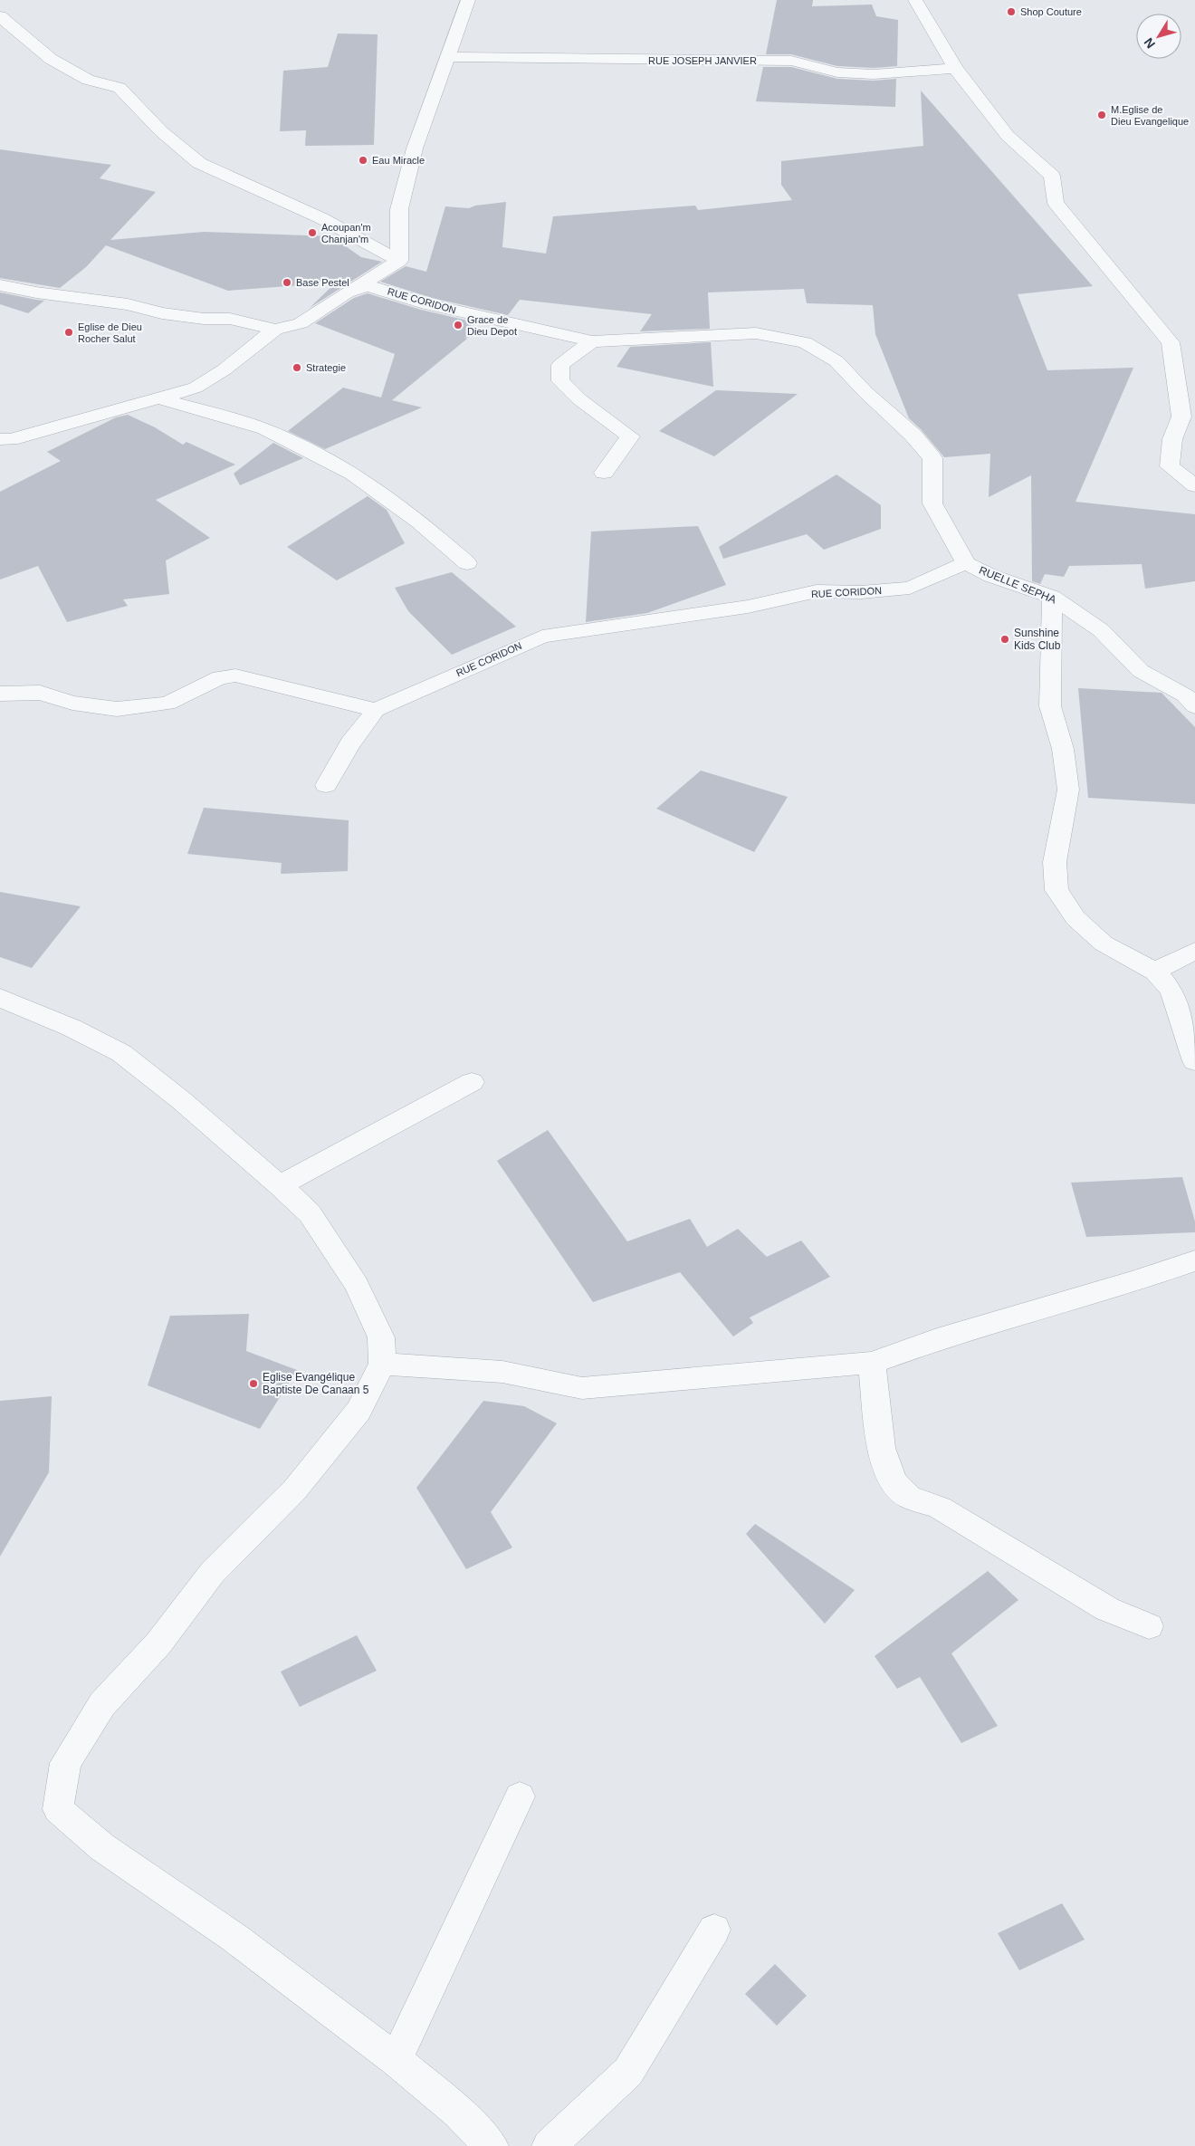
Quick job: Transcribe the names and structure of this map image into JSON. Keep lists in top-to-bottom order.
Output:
{
  "streets": {
    "street": ["RUE JOSEPH JANVIER", "RUE CORIDON", "RUELLE SEPHA"]
  },
  "crossings": [
    ["RUE CORIDON", "RUELLE SEPHA"]
  ],
  "places": [
    "Shop Couture",
    "M.Eglise de Dieu Evangelique",
    "Eau Miracle",
    "Acoupan'm Chanjan'm",
    "Base Pestel",
    "Grace de Dieu Depot",
    "Eglise de Dieu Rocher Salut",
    "Strategie",
    "Sunshine Kids Club",
    "Eglise Evangélique Baptiste De Canaan 5"
  ],
  "north": "bottom left"
}
